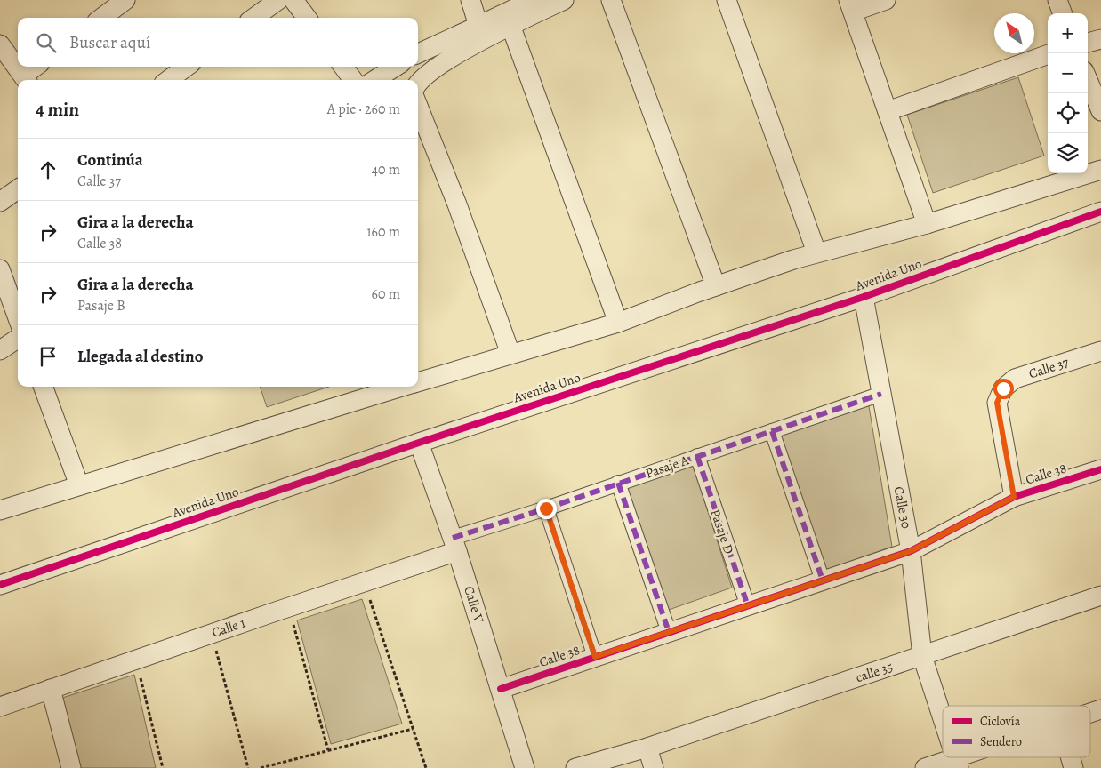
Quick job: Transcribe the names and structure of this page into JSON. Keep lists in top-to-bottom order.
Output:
{
  "streets": {
    "street": [
      "Avenida Uno",
      "Calle 37",
      "Pasaje A",
      "Calle 38",
      "Calle 30",
      "Pasaje D",
      "Calle V",
      "Calle 1",
      "calle 35"
    ]
  },
  "crossings": [
    ["Avenida Uno", "Calle 30"],
    ["Avenida Uno", "Calle V"],
    ["Calle 37", "Calle 38"],
    ["Pasaje A", "Calle 30"],
    ["Pasaje A", "Pasaje D"],
    ["Pasaje A", "Calle V"],
    ["Pasaje A", "Calle 1"],
    ["Calle 38", "Calle 30"],
    ["Calle 38", "Pasaje D"],
    ["Calle 38", "Calle V"],
    ["Calle 30", "calle 35"],
    ["Calle V", "Calle 1"]
  ],
  "legend": ["Ciclovía", "Sendero"],
  "north": "top left",
  "page": {
    "map_buttons": ["+", "−"],
    "search": "Buscar aquí",
    "heading": ["4 min", "A pie · 260 m"],
    "list": [
      ["Continúa", "Calle 37", "40 m"],
      ["Gira a la derecha", "Calle 38", "160 m"],
      ["Gira a la derecha", "Pasaje B", "60 m"],
      "Llegada al destino"
    ]
  }
}
